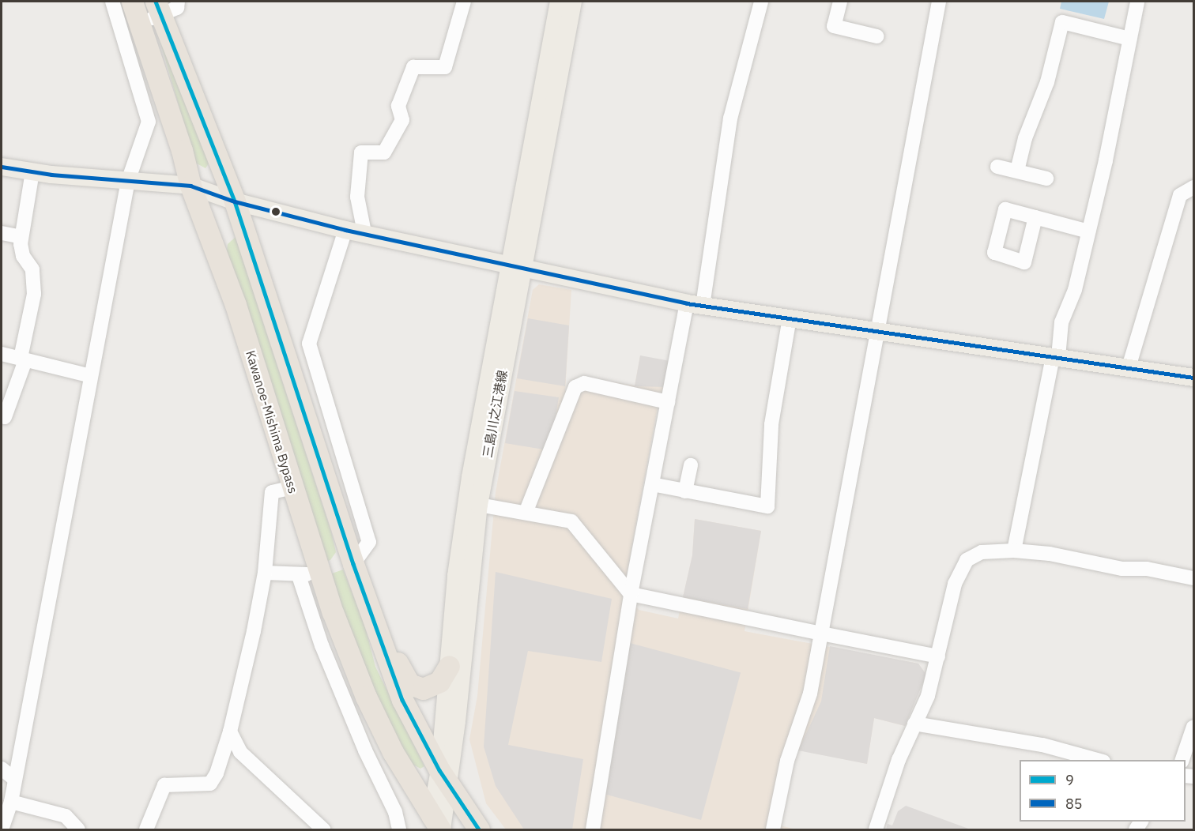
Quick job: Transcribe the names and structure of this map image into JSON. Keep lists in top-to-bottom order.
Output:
{
  "streets": {
    "highway": ["Kawanoe-Mishima Bypass"],
    "main road": ["三島川之江港線"]
  },
  "crossings": [
    ["三島川之江港線", "Kawanoe-Mishima Bypass"]
  ],
  "lines": ["transit line 9", "transit line 85"],
  "legend": ["9", "85"]
}
